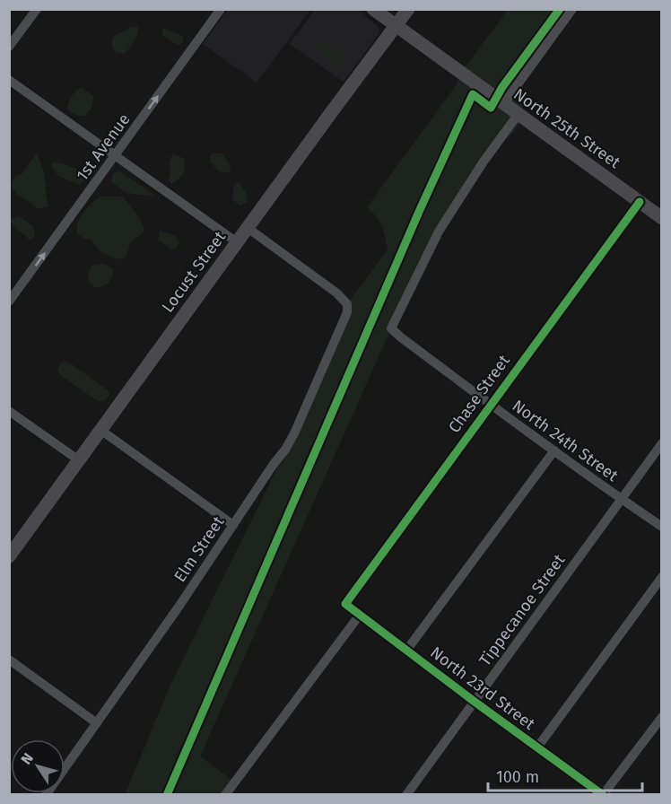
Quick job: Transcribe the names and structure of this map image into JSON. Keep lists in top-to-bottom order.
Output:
{
  "streets": {
    "street": [
      "North 25th Street",
      "1st Avenue",
      "Locust Street",
      "Chase Street",
      "North 24th Street",
      "Elm Street",
      "Tippecanoe Street",
      "North 23rd Street"
    ]
  },
  "crossings": [
    ["North 25th Street", "Locust Street"],
    ["North 25th Street", "Chase Street"],
    ["North 25th Street", "North 24th Street"],
    ["Locust Street", "Elm Street"],
    ["Chase Street", "North 24th Street"],
    ["Chase Street", "North 23rd Street"],
    ["North 24th Street", "Tippecanoe Street"],
    ["Tippecanoe Street", "North 23rd Street"]
  ],
  "one_way": ["1st Avenue"],
  "scale_bar": "100 m",
  "north": "top left"
}
